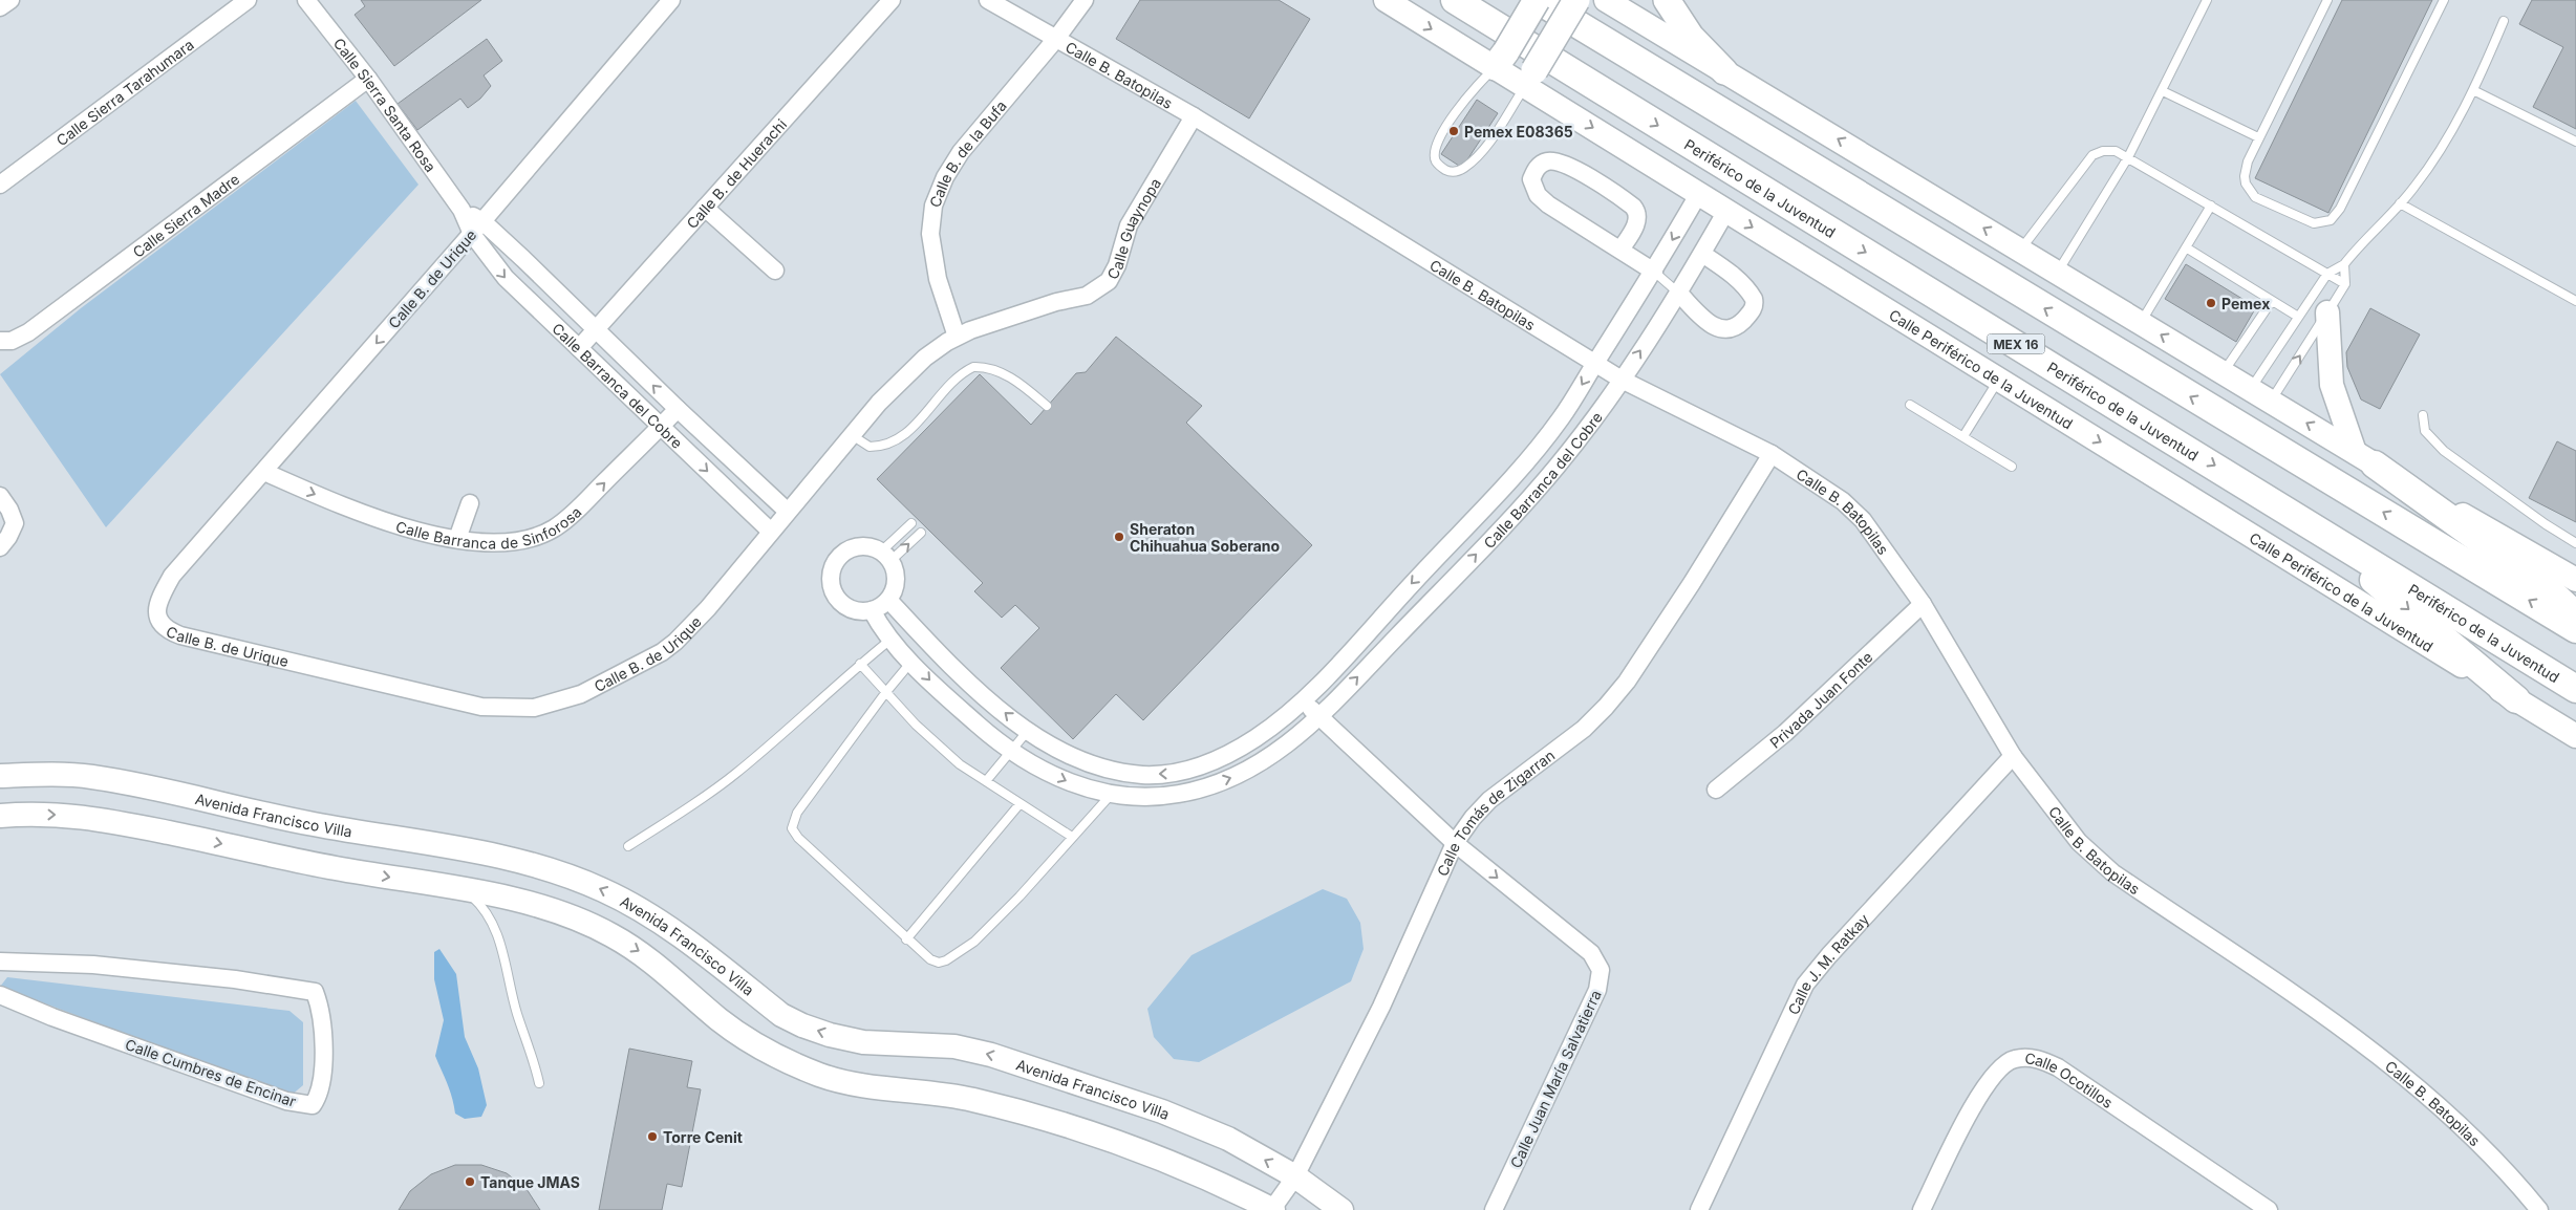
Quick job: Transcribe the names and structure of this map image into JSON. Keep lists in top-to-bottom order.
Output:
{
  "streets": {
    "highway": ["Periférico de la Juventud", "MEX 16"],
    "main road": ["Calle Periférico de la Juventud", "Avenida Francisco Villa"],
    "street": [
      "Calle B. Batopilas",
      "Calle Sierra Tarahumara",
      "Calle Sierra Santa Rosa",
      "Calle B. de la Bufa",
      "Calle B. de Huerachi",
      "Calle Sierra Madre",
      "Calle Guaynopa",
      "Calle B. de Urique",
      "Calle Barranca del Cobre",
      "Calle Barranca de Sinforosa",
      "Privada Juan Fonte",
      "Calle Tomás de Zigarran",
      "Calle J. M. Ratkay",
      "Calle Cumbres de Encinar",
      "Calle Juan María Salvatierra",
      "Calle Ocotillos"
    ]
  },
  "crossings": [
    ["Calle B. Batopilas", "Calle B. de la Bufa"],
    ["Calle B. Batopilas", "Calle Guaynopa"],
    ["Calle B. Batopilas", "Calle Barranca del Cobre"],
    ["Calle B. Batopilas", "Privada Juan Fonte"],
    ["Calle B. Batopilas", "Calle Tomás de Zigarran"],
    ["Calle B. Batopilas", "Calle J. M. Ratkay"],
    ["Calle Sierra Santa Rosa", "Calle Sierra Madre"],
    ["Calle Sierra Santa Rosa", "Calle B. de Urique"],
    ["Calle Sierra Santa Rosa", "Calle Barranca del Cobre"],
    ["Calle B. de la Bufa", "Calle Guaynopa"],
    ["Calle B. de la Bufa", "Calle B. de Urique"],
    ["Calle B. de Huerachi", "Calle Barranca del Cobre"],
    ["Calle Guaynopa", "Calle B. de Urique"],
    ["Calle B. de Urique", "Calle Barranca del Cobre"],
    ["Calle B. de Urique", "Calle Barranca de Sinforosa"],
    ["Calle Periférico de la Juventud", "Calle Barranca del Cobre"],
    ["Calle Barranca del Cobre", "Calle Barranca de Sinforosa"],
    ["Calle Barranca del Cobre", "Calle Juan María Salvatierra"],
    ["Avenida Francisco Villa", "Calle Tomás de Zigarran"],
    ["Calle Tomás de Zigarran", "Calle Juan María Salvatierra"]
  ],
  "one_way": ["Calle Barranca de Sinforosa", "Calle Juan María Salvatierra"],
  "places": [
    "Pemex E08365",
    "Pemex",
    "Sheraton Chihuahua Soberano",
    "Torre Cenit",
    "Tanque JMAS"
  ]
}
